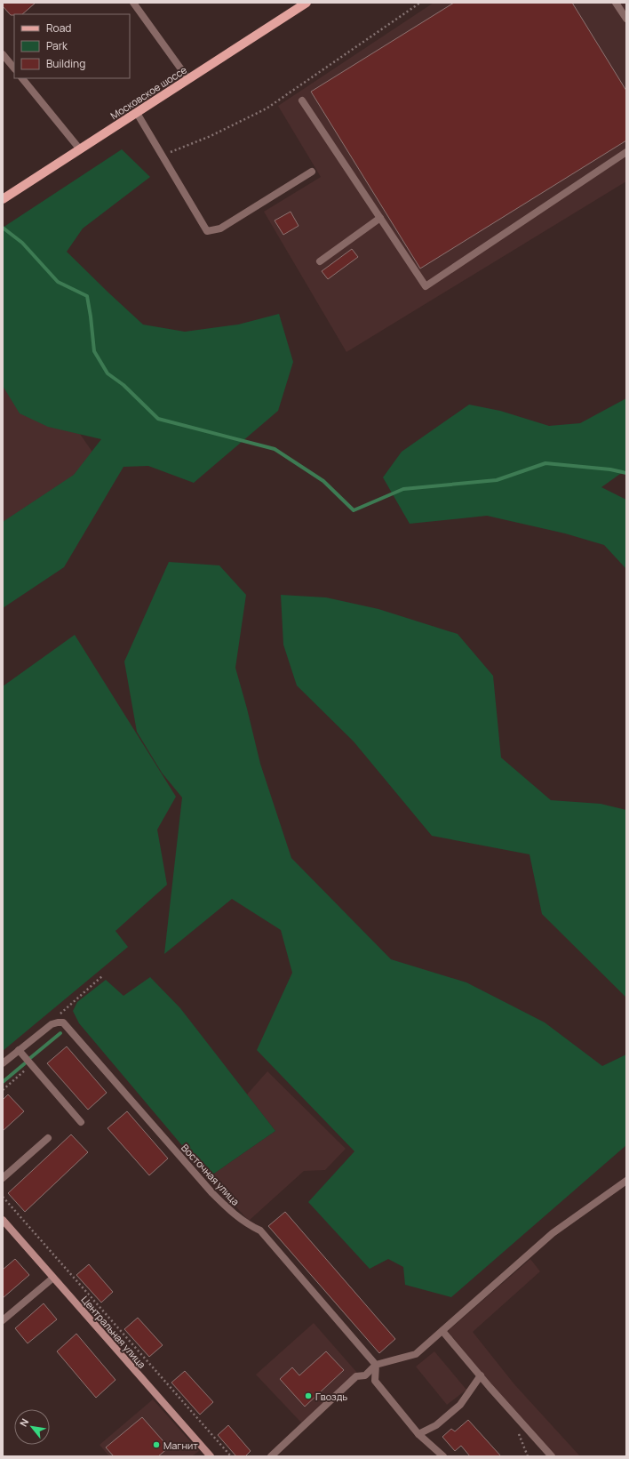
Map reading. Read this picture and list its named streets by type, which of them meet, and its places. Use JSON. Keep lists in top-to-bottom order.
{
  "streets": {
    "main road": ["Московское шоссе"],
    "street": ["Восточная улица", "Центральная улица"]
  },
  "places": ["Гвоздь", "Магнит"],
  "legend": ["Road", "Park", "Building"],
  "north": "top left"
}
